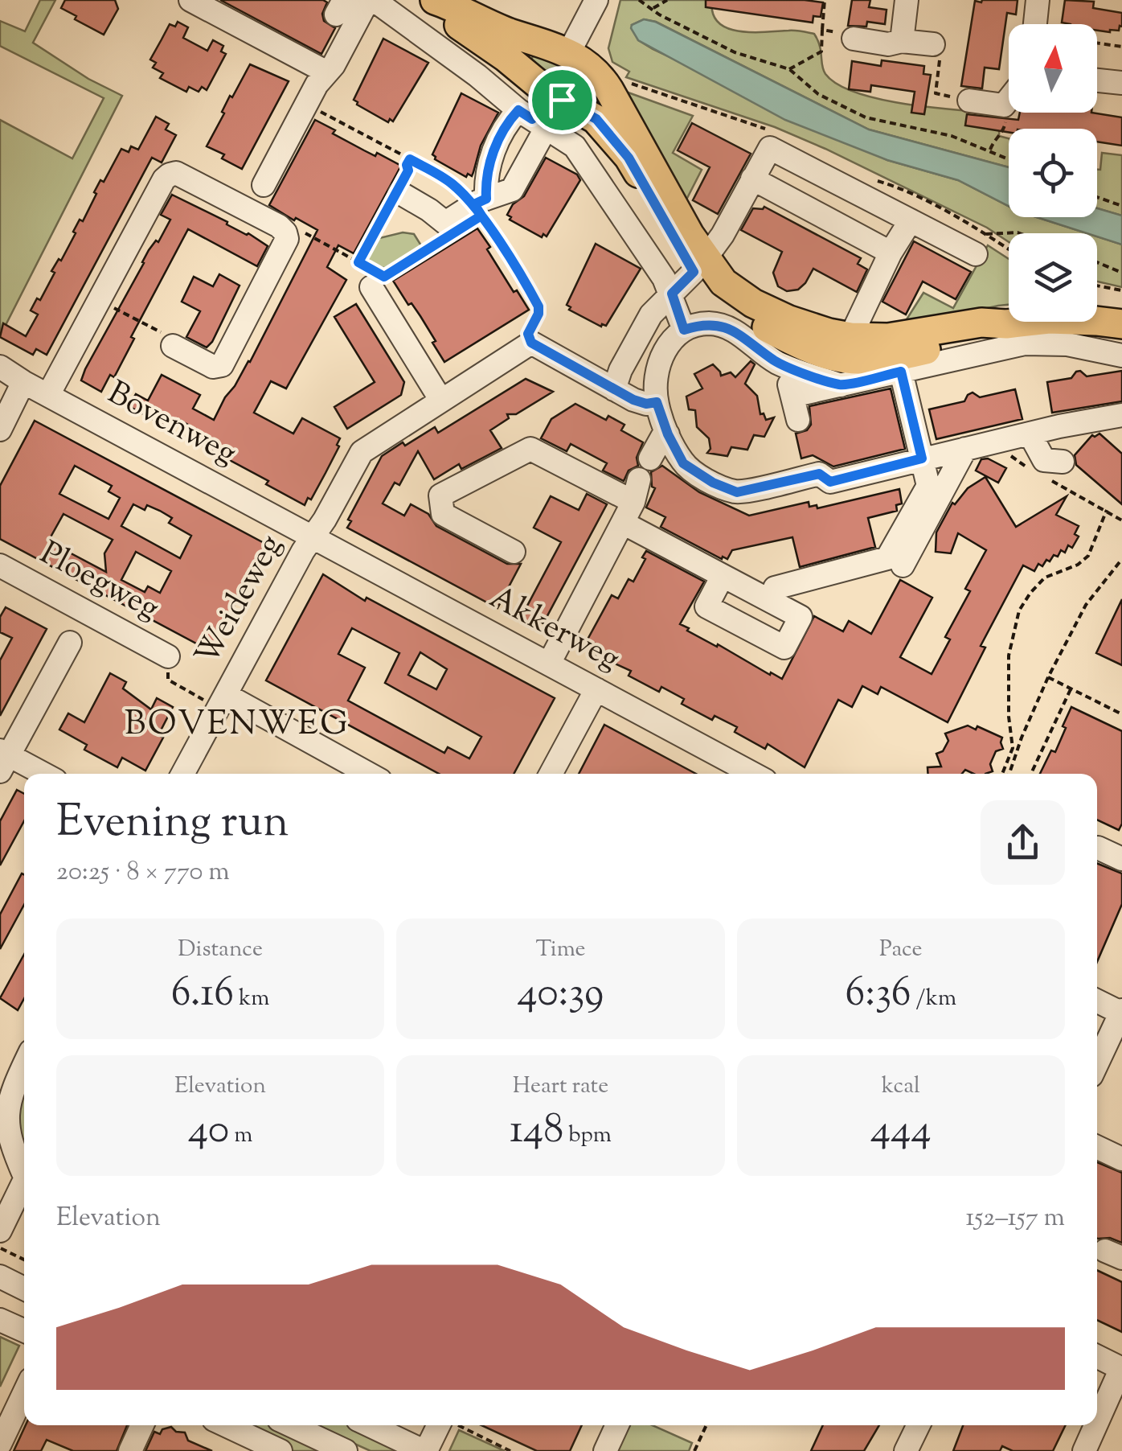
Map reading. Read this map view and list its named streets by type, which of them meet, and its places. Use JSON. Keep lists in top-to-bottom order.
{
  "streets": {
    "street": [
      "Bovenweg",
      "Ploegweg",
      "Weideweg",
      "Akkerweg"
    ]
  },
  "crossings": [
    ["Bovenweg", "Weideweg"],
    ["Bovenweg", "Akkerweg"],
    ["Weideweg", "Akkerweg"]
  ],
  "districts": ["BOVENWEG"],
  "north": "top",
  "page": {
    "heading": ["Evening run", "20:25 · 8 × 770 m"],
    "stats": [
      ["Distance", "6.16 km"],
      ["Time", "40:39"],
      ["Pace", "6:36 /km"],
      ["Elevation", "40 m"],
      ["Heart rate", "148 bpm"],
      ["kcal", "444"]
    ],
    "chart": ["Elevation", "152–157 m"]
  }
}
